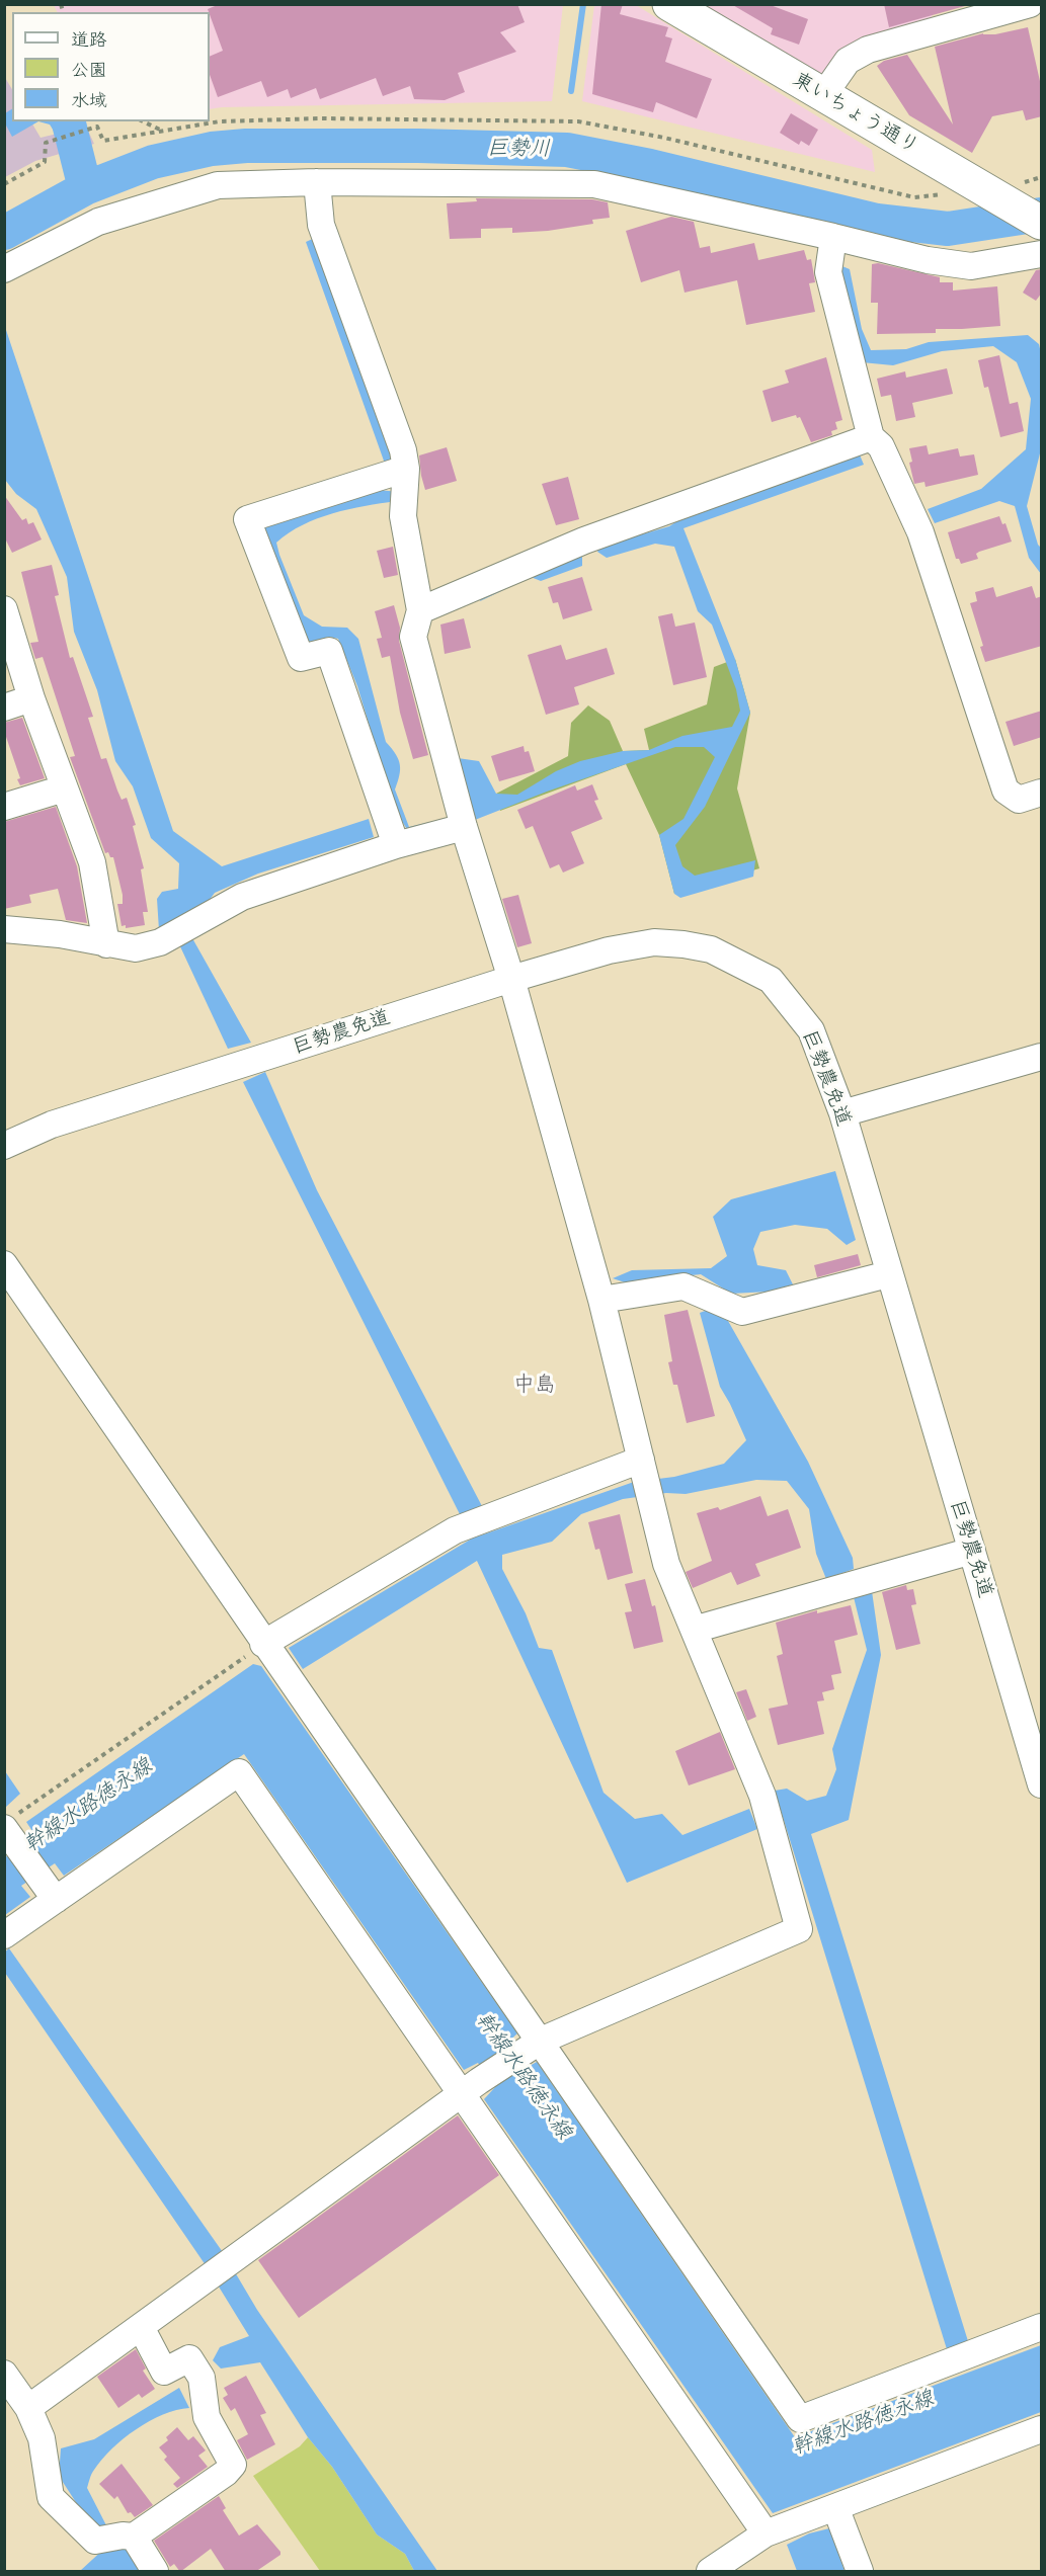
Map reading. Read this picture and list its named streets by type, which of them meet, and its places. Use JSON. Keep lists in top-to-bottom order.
{
  "streets": {
    "main road": ["東いちょう通り"],
    "street": ["巨勢農免道"]
  },
  "districts": ["中島"],
  "water": ["巨勢川", "幹線水路徳永線"],
  "legend": ["道路", "公園", "水域"]
}
